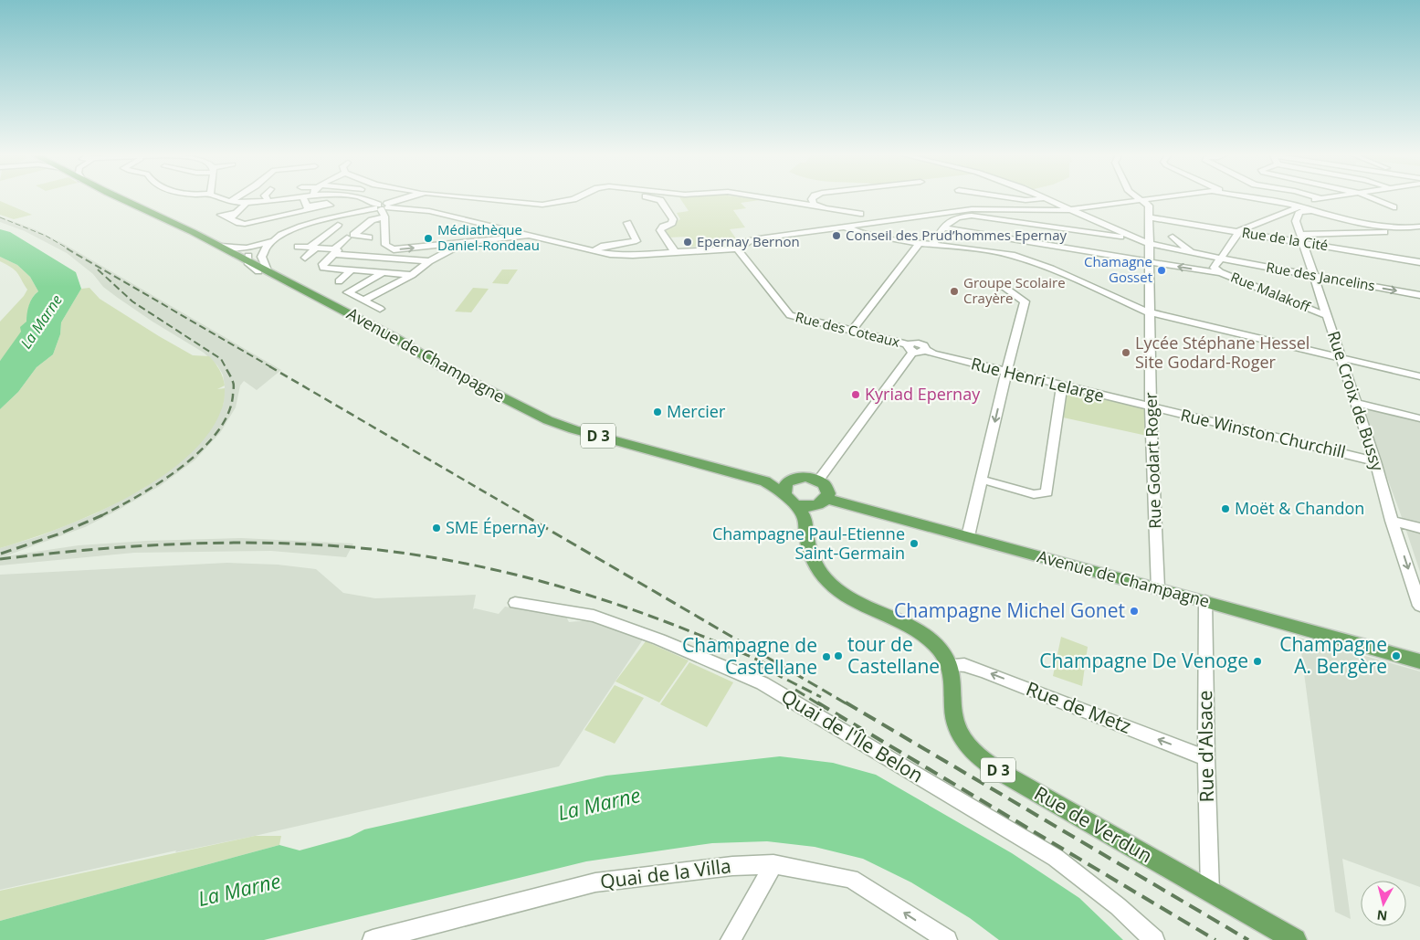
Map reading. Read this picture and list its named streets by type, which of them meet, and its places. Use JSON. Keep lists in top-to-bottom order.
{
  "streets": {
    "main road": ["Avenue de Champagne", "D 3", "Rue de Verdun"],
    "street": [
      "Rue de la Cité",
      "Rue des Jancelins",
      "Rue Malakoff",
      "Rue des Coteaux",
      "Rue Henri Lelarge",
      "Rue Croix de Bussy",
      "Rue Winston Churchill",
      "Rue Godart Roger",
      "Rue de Metz",
      "Quai de l'Île Belon",
      "Rue d'Alsace",
      "Quai de la Villa"
    ]
  },
  "crossings": [
    ["Rue de la Cité", "Rue Croix de Bussy"],
    ["Rue de la Cité", "Rue Godart Roger"],
    ["Rue des Jancelins", "Rue Croix de Bussy"],
    ["Rue des Jancelins", "Rue Godart Roger"],
    ["Rue Malakoff", "Rue Croix de Bussy"],
    ["Rue des Coteaux", "Rue Henri Lelarge"],
    ["Avenue de Champagne", "D 3"],
    ["Avenue de Champagne", "Rue Godart Roger"],
    ["Avenue de Champagne", "Rue d'Alsace"],
    ["Avenue de Champagne", "Rue de Verdun"],
    ["Rue Henri Lelarge", "Rue Winston Churchill"],
    ["Rue Henri Lelarge", "Rue Godart Roger"],
    ["Rue Croix de Bussy", "Rue Winston Churchill"],
    ["Rue Winston Churchill", "Rue Godart Roger"],
    ["Rue de Metz", "Rue d'Alsace"],
    ["Rue de Metz", "Rue de Verdun"],
    ["Rue d'Alsace", "Rue de Verdun"]
  ],
  "one_way": ["Rue de Metz"],
  "water": ["La Marne"],
  "places": [
    "Conseil des Prud’hommes Epernay",
    "Médiathèque Daniel-Rondeau",
    "Epernay Bernon",
    "Chamagne Gosset",
    "Groupe Scolaire Crayère",
    "Lycée Stéphane Hessel Site Godard-Roger",
    "Kyriad Epernay",
    "Mercier",
    "Moёt & Chandon",
    "SME Épernay",
    "Champagne Paul-Etienne Saint-Germain",
    "Champagne Michel Gonet",
    "tour de Castellane",
    "Champagne A. Bergère",
    "Champagne de Castellane",
    "Champagne De Venoge"
  ],
  "north": "bottom"
}
